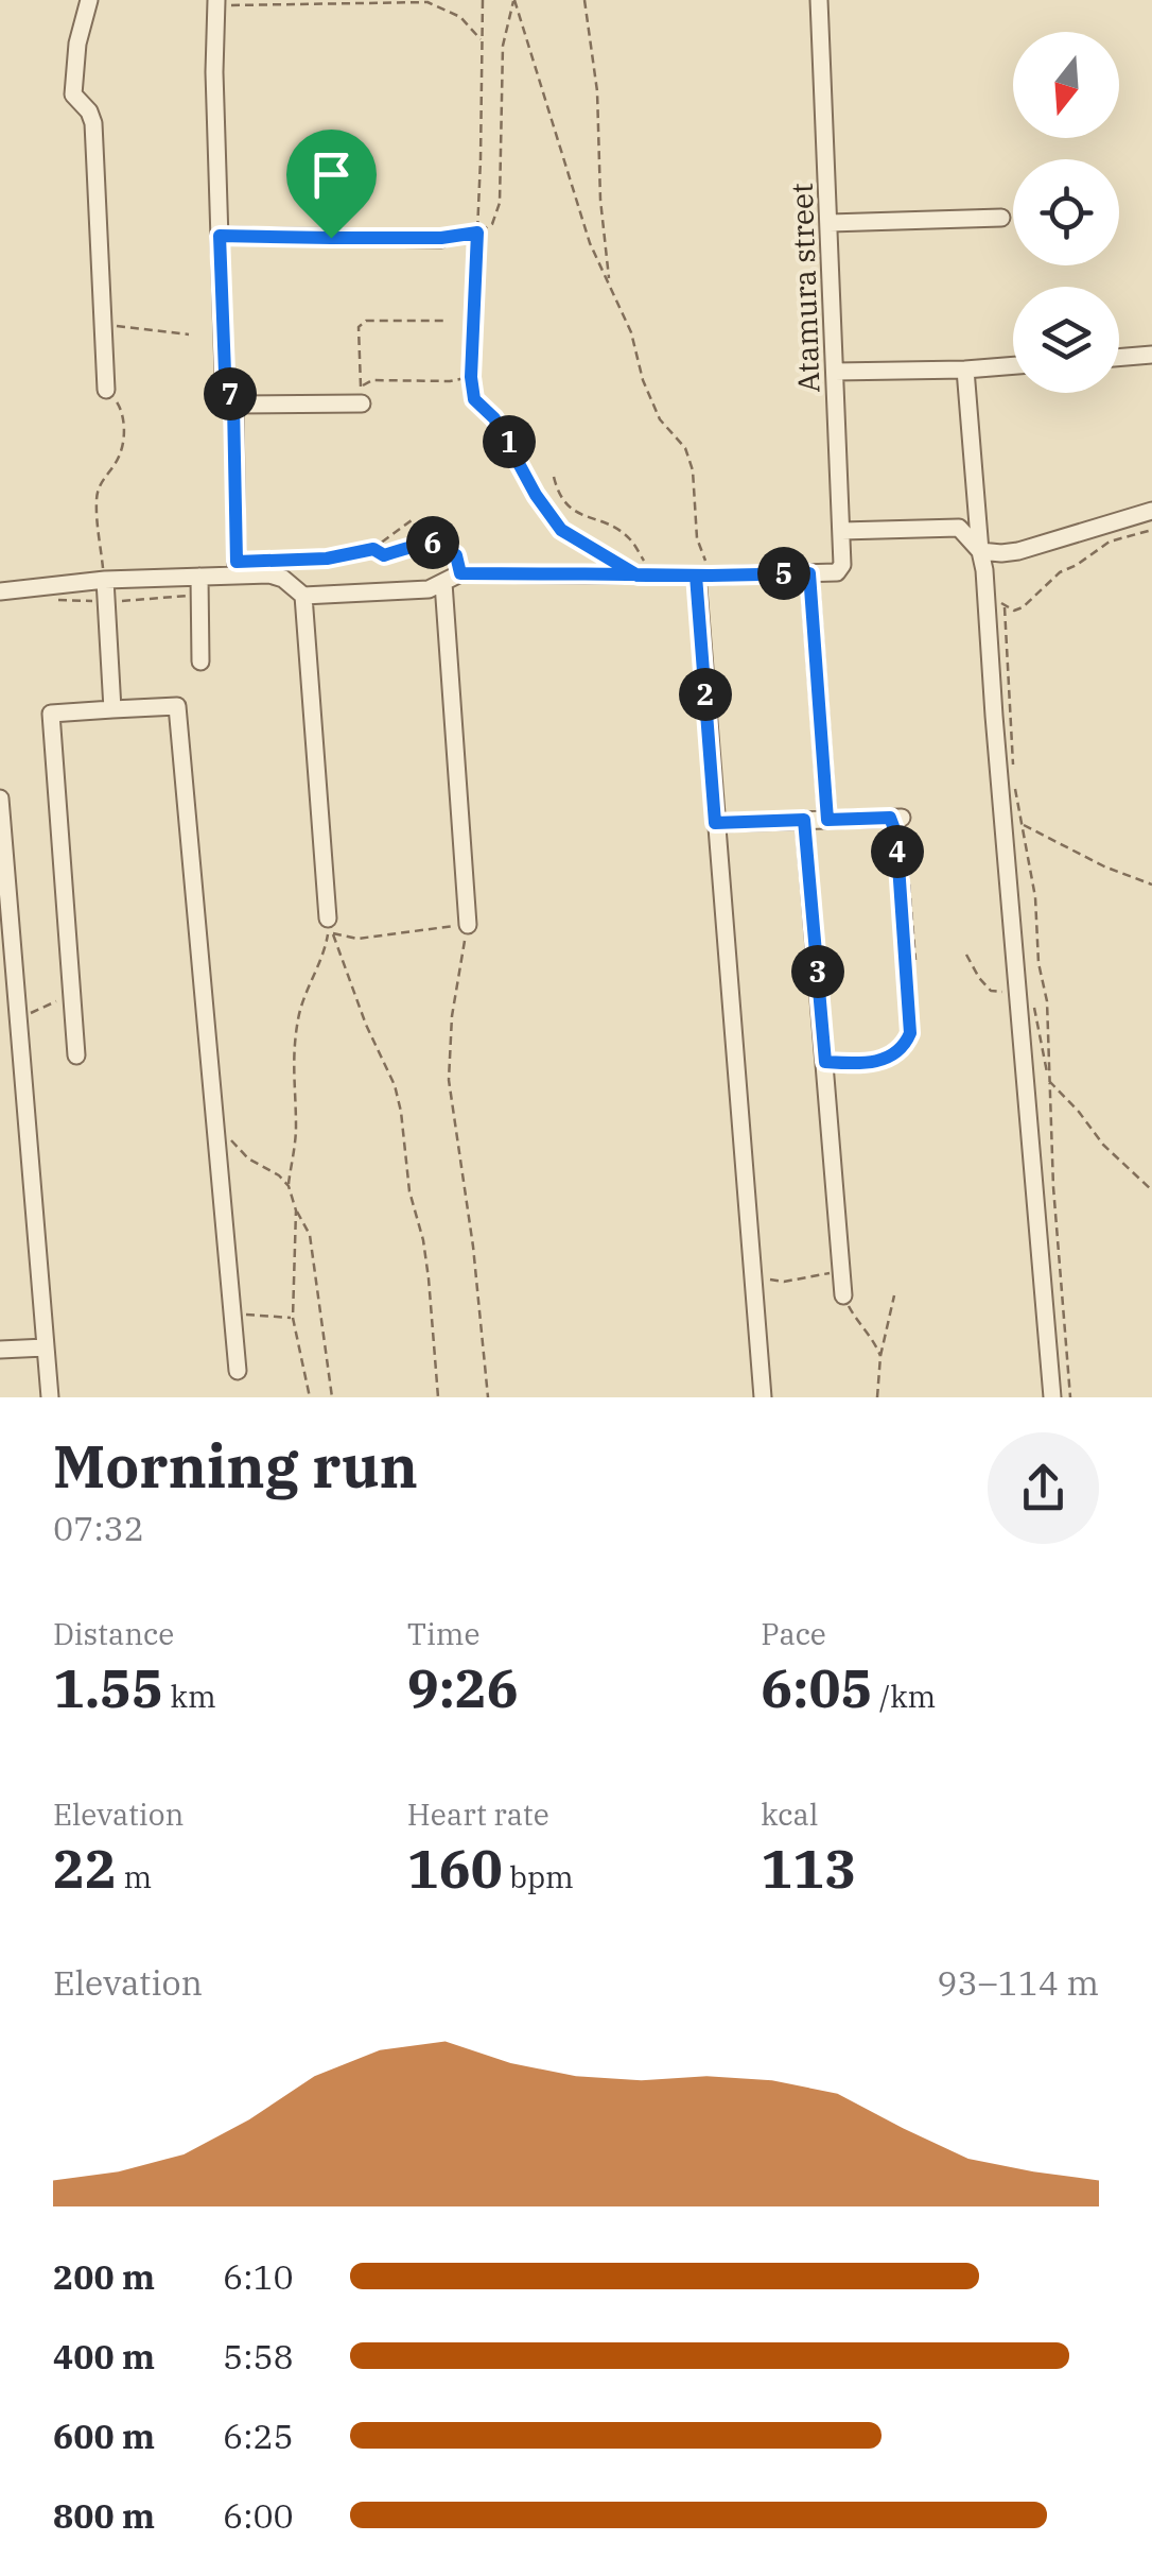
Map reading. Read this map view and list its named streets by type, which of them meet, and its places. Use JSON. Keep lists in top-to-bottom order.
{
  "streets": {
    "street": ["Atamura street"]
  },
  "north": "bottom",
  "page": {
    "pins": [
      "7",
      "1",
      "6",
      "5",
      "2",
      "4",
      "3"
    ],
    "heading": ["Morning run", "07:32"],
    "stats": [
      ["Distance", "1.55 km"],
      ["Time", "9:26"],
      ["Pace", "6:05 /km"],
      ["Elevation", "22 m"],
      ["Heart rate", "160 bpm"],
      ["kcal", "113"]
    ],
    "chart": ["Elevation", "93–114 m"],
    "list": [
      {
        "name": "200 m",
        "note": "6:10"
      },
      {
        "name": "400 m",
        "note": "5:58"
      },
      {
        "name": "600 m",
        "note": "6:25"
      },
      {
        "name": "800 m",
        "note": "6:00"
      }
    ]
  }
}
